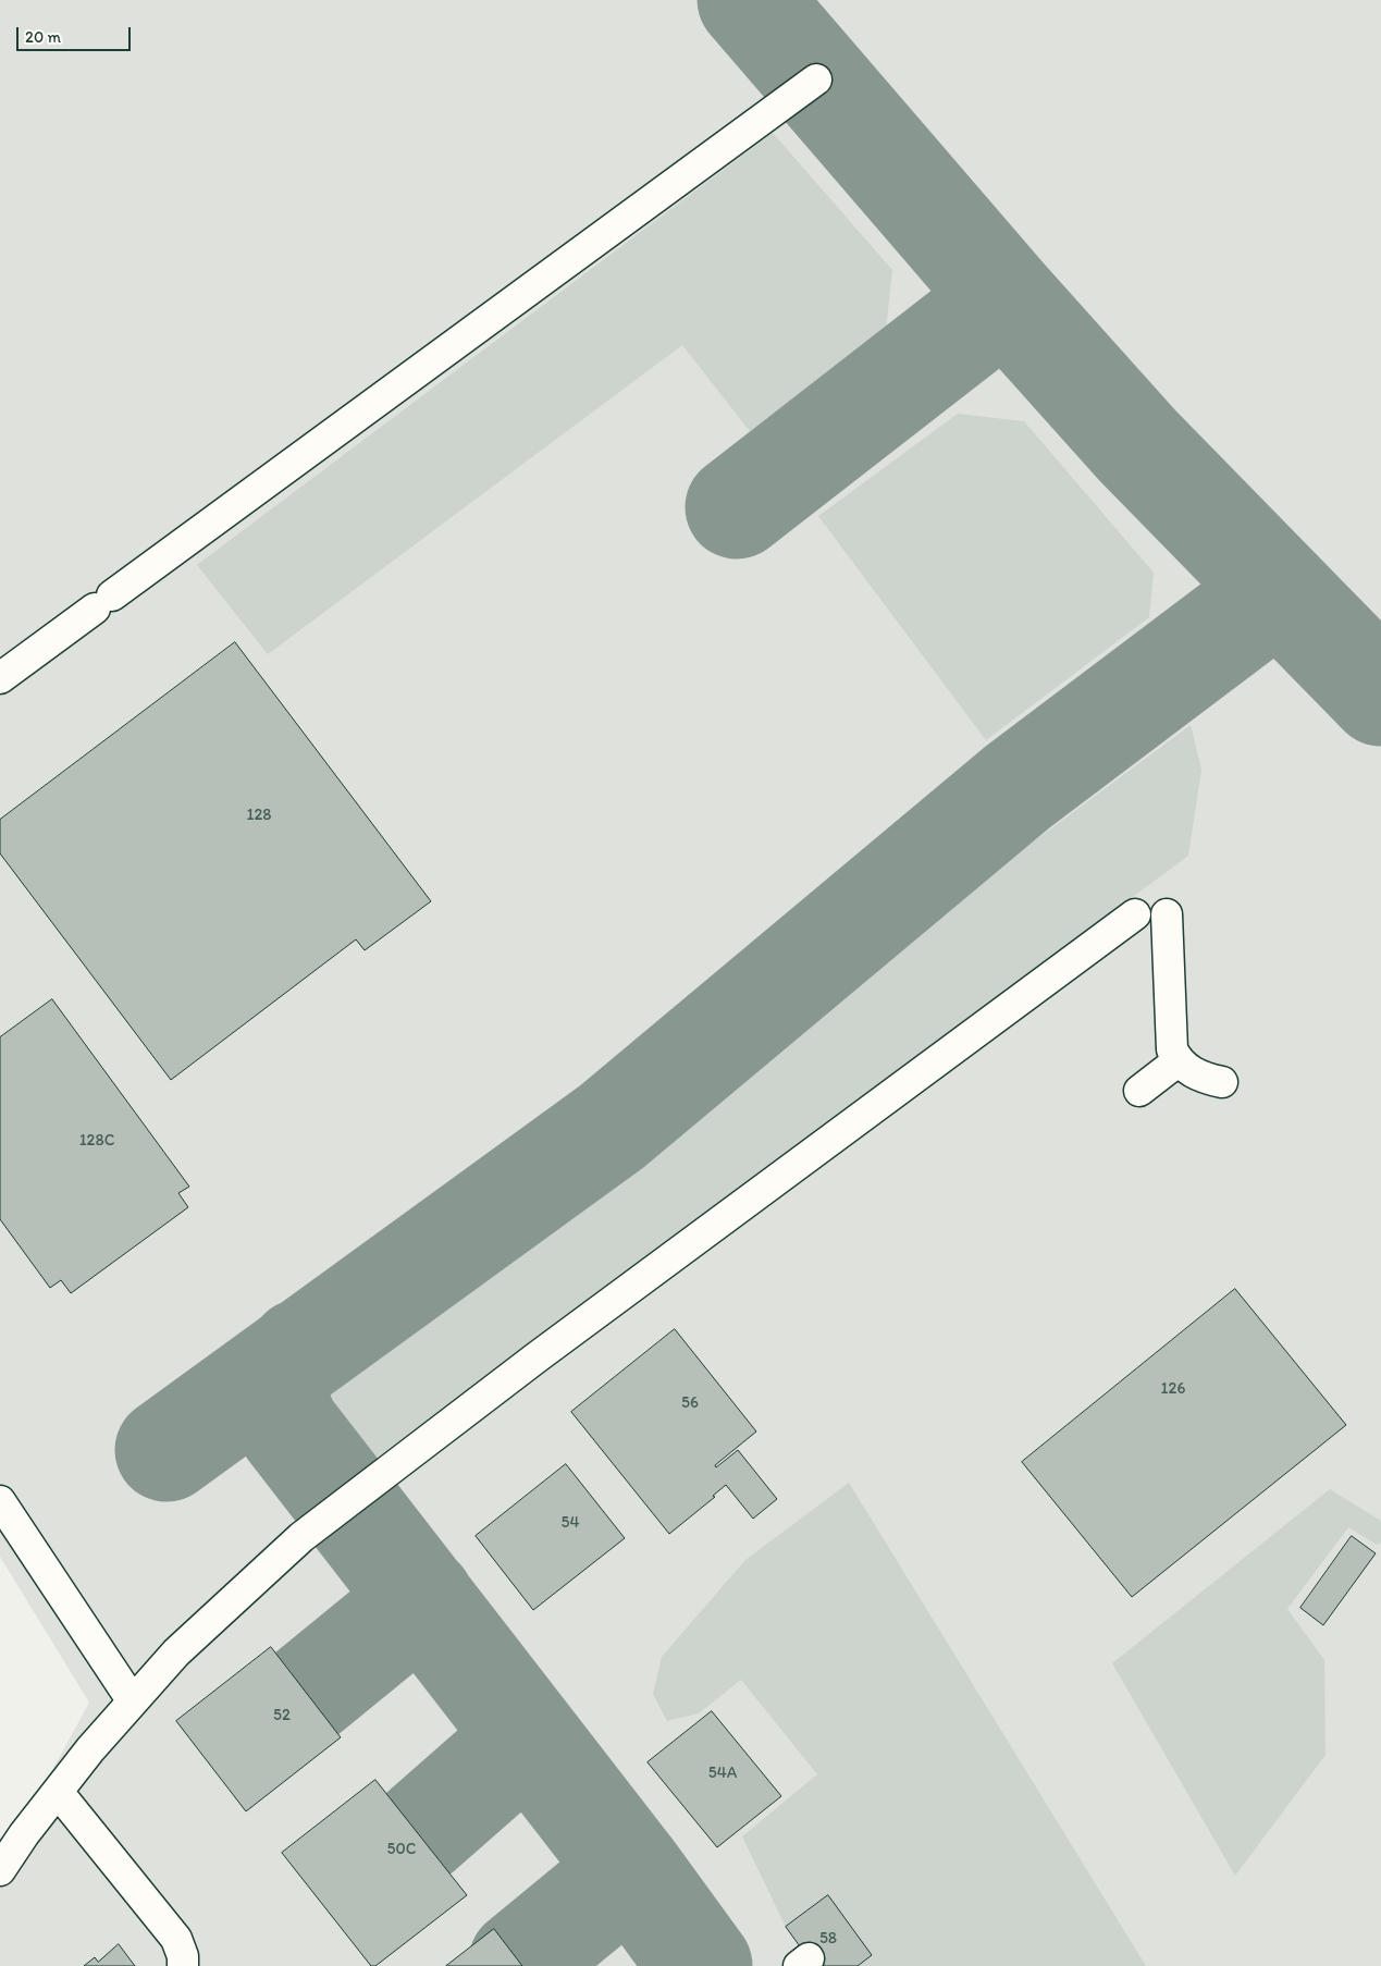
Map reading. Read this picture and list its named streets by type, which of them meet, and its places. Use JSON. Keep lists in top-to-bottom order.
{
  "house_numbers": [
    "128",
    "128C",
    "126",
    "56",
    "54",
    "52",
    "54A",
    "50C",
    "58"
  ],
  "scale_bar": "20 m"
}
